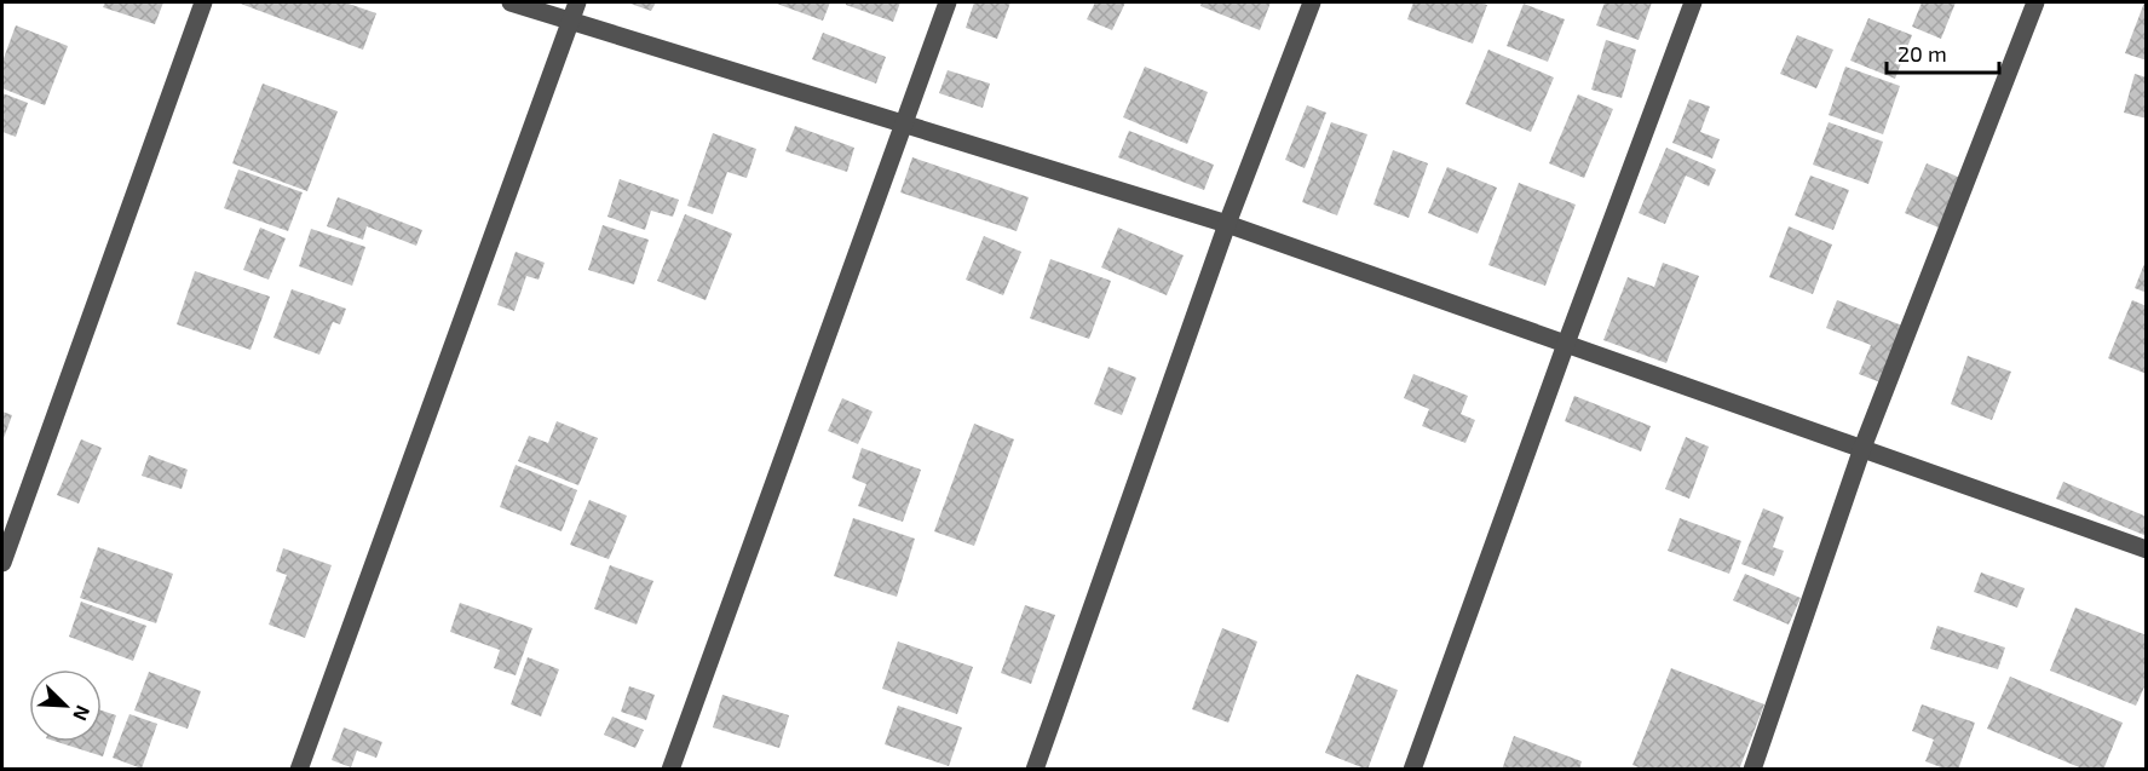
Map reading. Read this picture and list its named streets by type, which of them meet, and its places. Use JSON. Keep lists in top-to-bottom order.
{
  "scale_bar": "20 m",
  "north": "bottom right"
}
